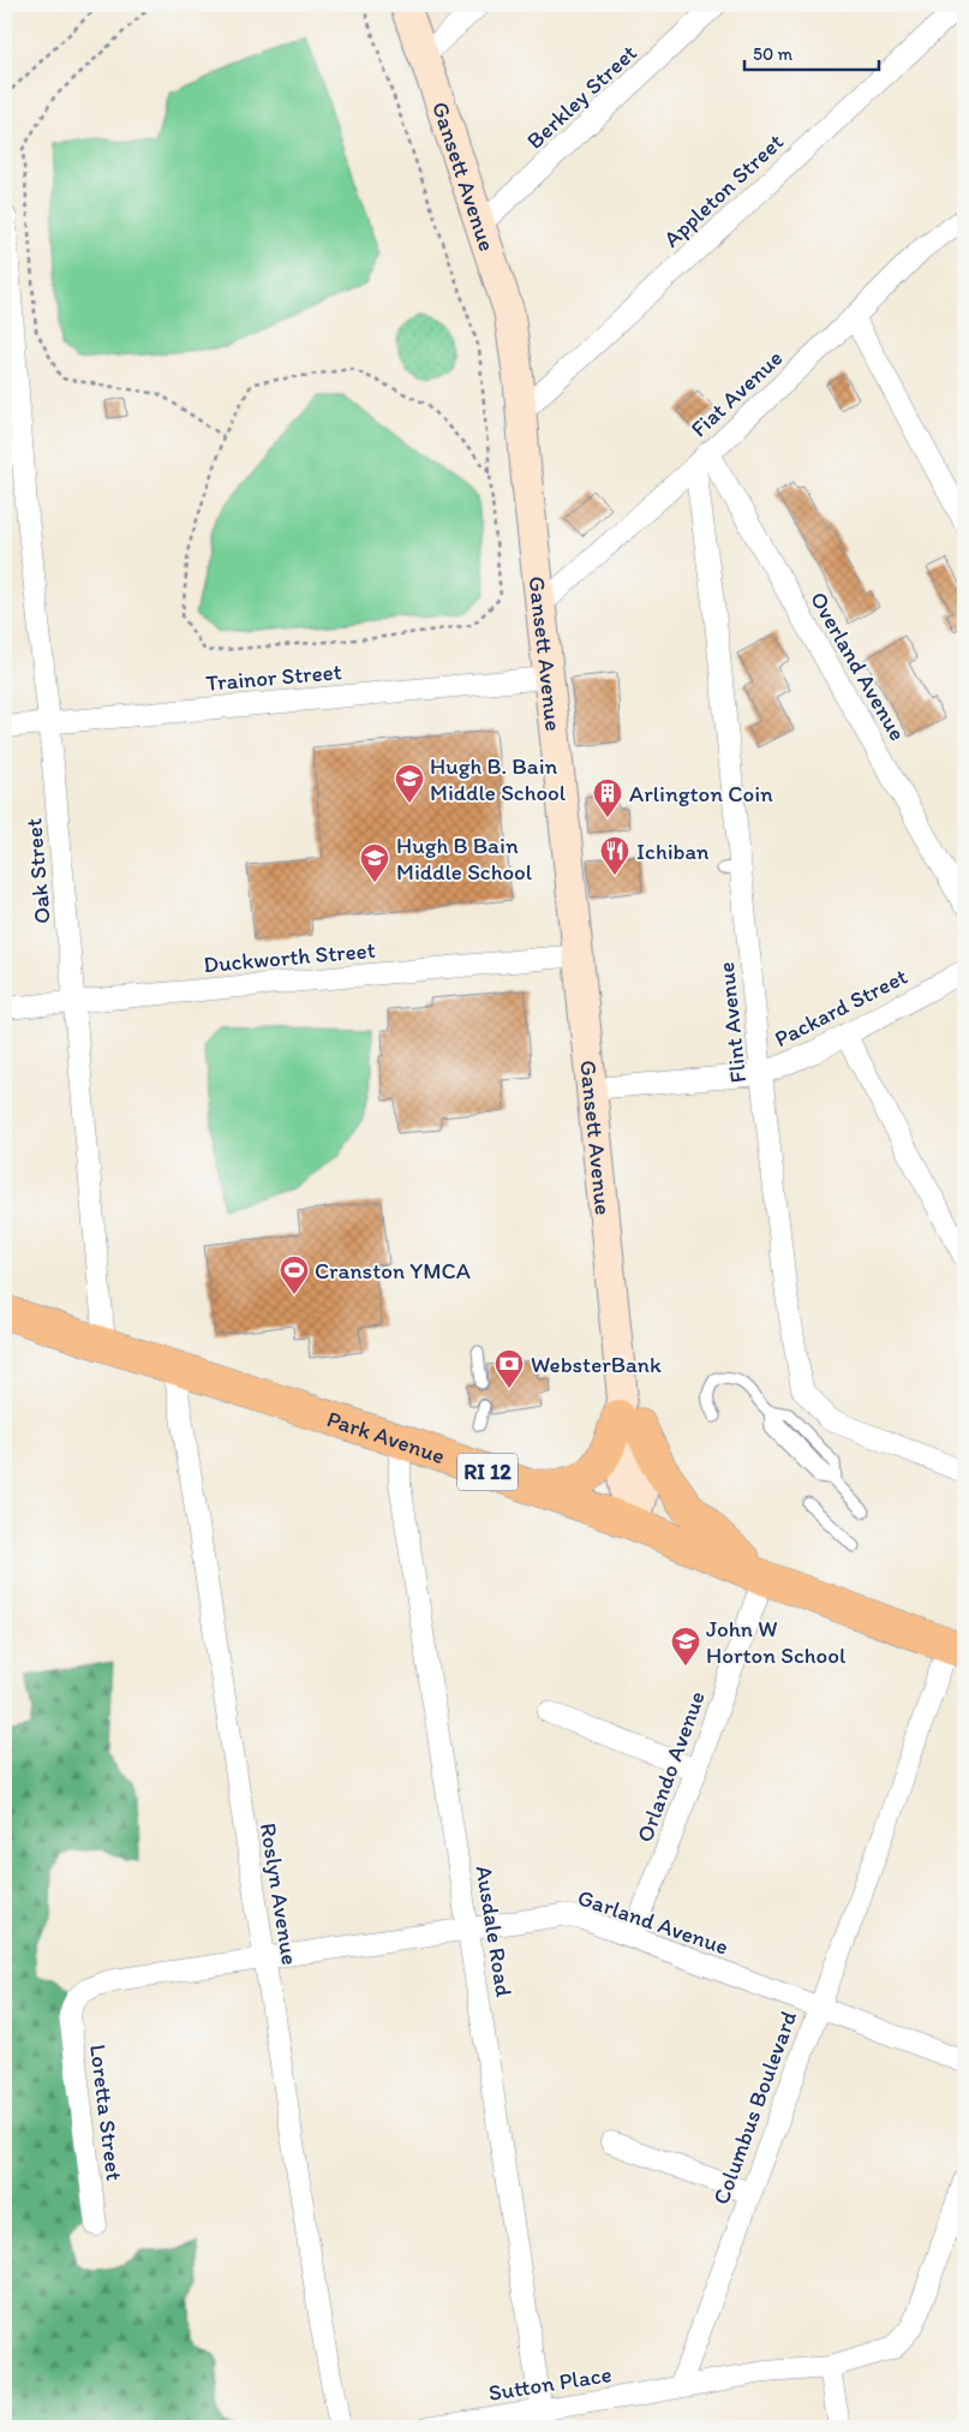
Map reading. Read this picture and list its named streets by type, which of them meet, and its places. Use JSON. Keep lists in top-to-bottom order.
{
  "streets": {
    "main road": ["Gansett Avenue", "Park Avenue", "RI 12"],
    "street": [
      "Berkley Street",
      "Appleton Street",
      "Fiat Avenue",
      "Overland Avenue",
      "Trainor Street",
      "Oak Street",
      "Duckworth Street",
      "Packard Street",
      "Flint Avenue",
      "Orlando Avenue",
      "Roslyn Avenue",
      "Garland Avenue",
      "Ausdale Road",
      "Columbus Boulevard",
      "Loretta Street",
      "Sutton Place"
    ]
  },
  "crossings": [
    ["Berkley Street", "Gansett Avenue"],
    ["Gansett Avenue", "Appleton Street"],
    ["Gansett Avenue", "Fiat Avenue"],
    ["Gansett Avenue", "Trainor Street"],
    ["Gansett Avenue", "Duckworth Street"],
    ["Gansett Avenue", "Packard Street"],
    ["Gansett Avenue", "Park Avenue"],
    ["Fiat Avenue", "Overland Avenue"],
    ["Fiat Avenue", "Flint Avenue"],
    ["Overland Avenue", "Flint Avenue"],
    ["Trainor Street", "Oak Street"],
    ["Oak Street", "Duckworth Street"],
    ["Oak Street", "Park Avenue"],
    ["Packard Street", "Flint Avenue"],
    ["Park Avenue", "Orlando Avenue"],
    ["Park Avenue", "Roslyn Avenue"],
    ["Park Avenue", "Ausdale Road"],
    ["Park Avenue", "Columbus Boulevard"],
    ["Orlando Avenue", "Garland Avenue"],
    ["Roslyn Avenue", "Garland Avenue"],
    ["Garland Avenue", "Ausdale Road"],
    ["Garland Avenue", "Columbus Boulevard"],
    ["Garland Avenue", "Loretta Street"],
    ["Ausdale Road", "Sutton Place"],
    ["Columbus Boulevard", "Sutton Place"]
  ],
  "places": {
    "school or university": ["Hugh B. Bain Middle School", "Hugh B Bain Middle School", "John W Horton School"],
    "building": ["Arlington Coin"],
    "restaurant": ["Ichiban"],
    "sports": ["Cranston YMCA"],
    "bank": ["WebsterBank"]
  },
  "scale_bar": "50 m"
}
